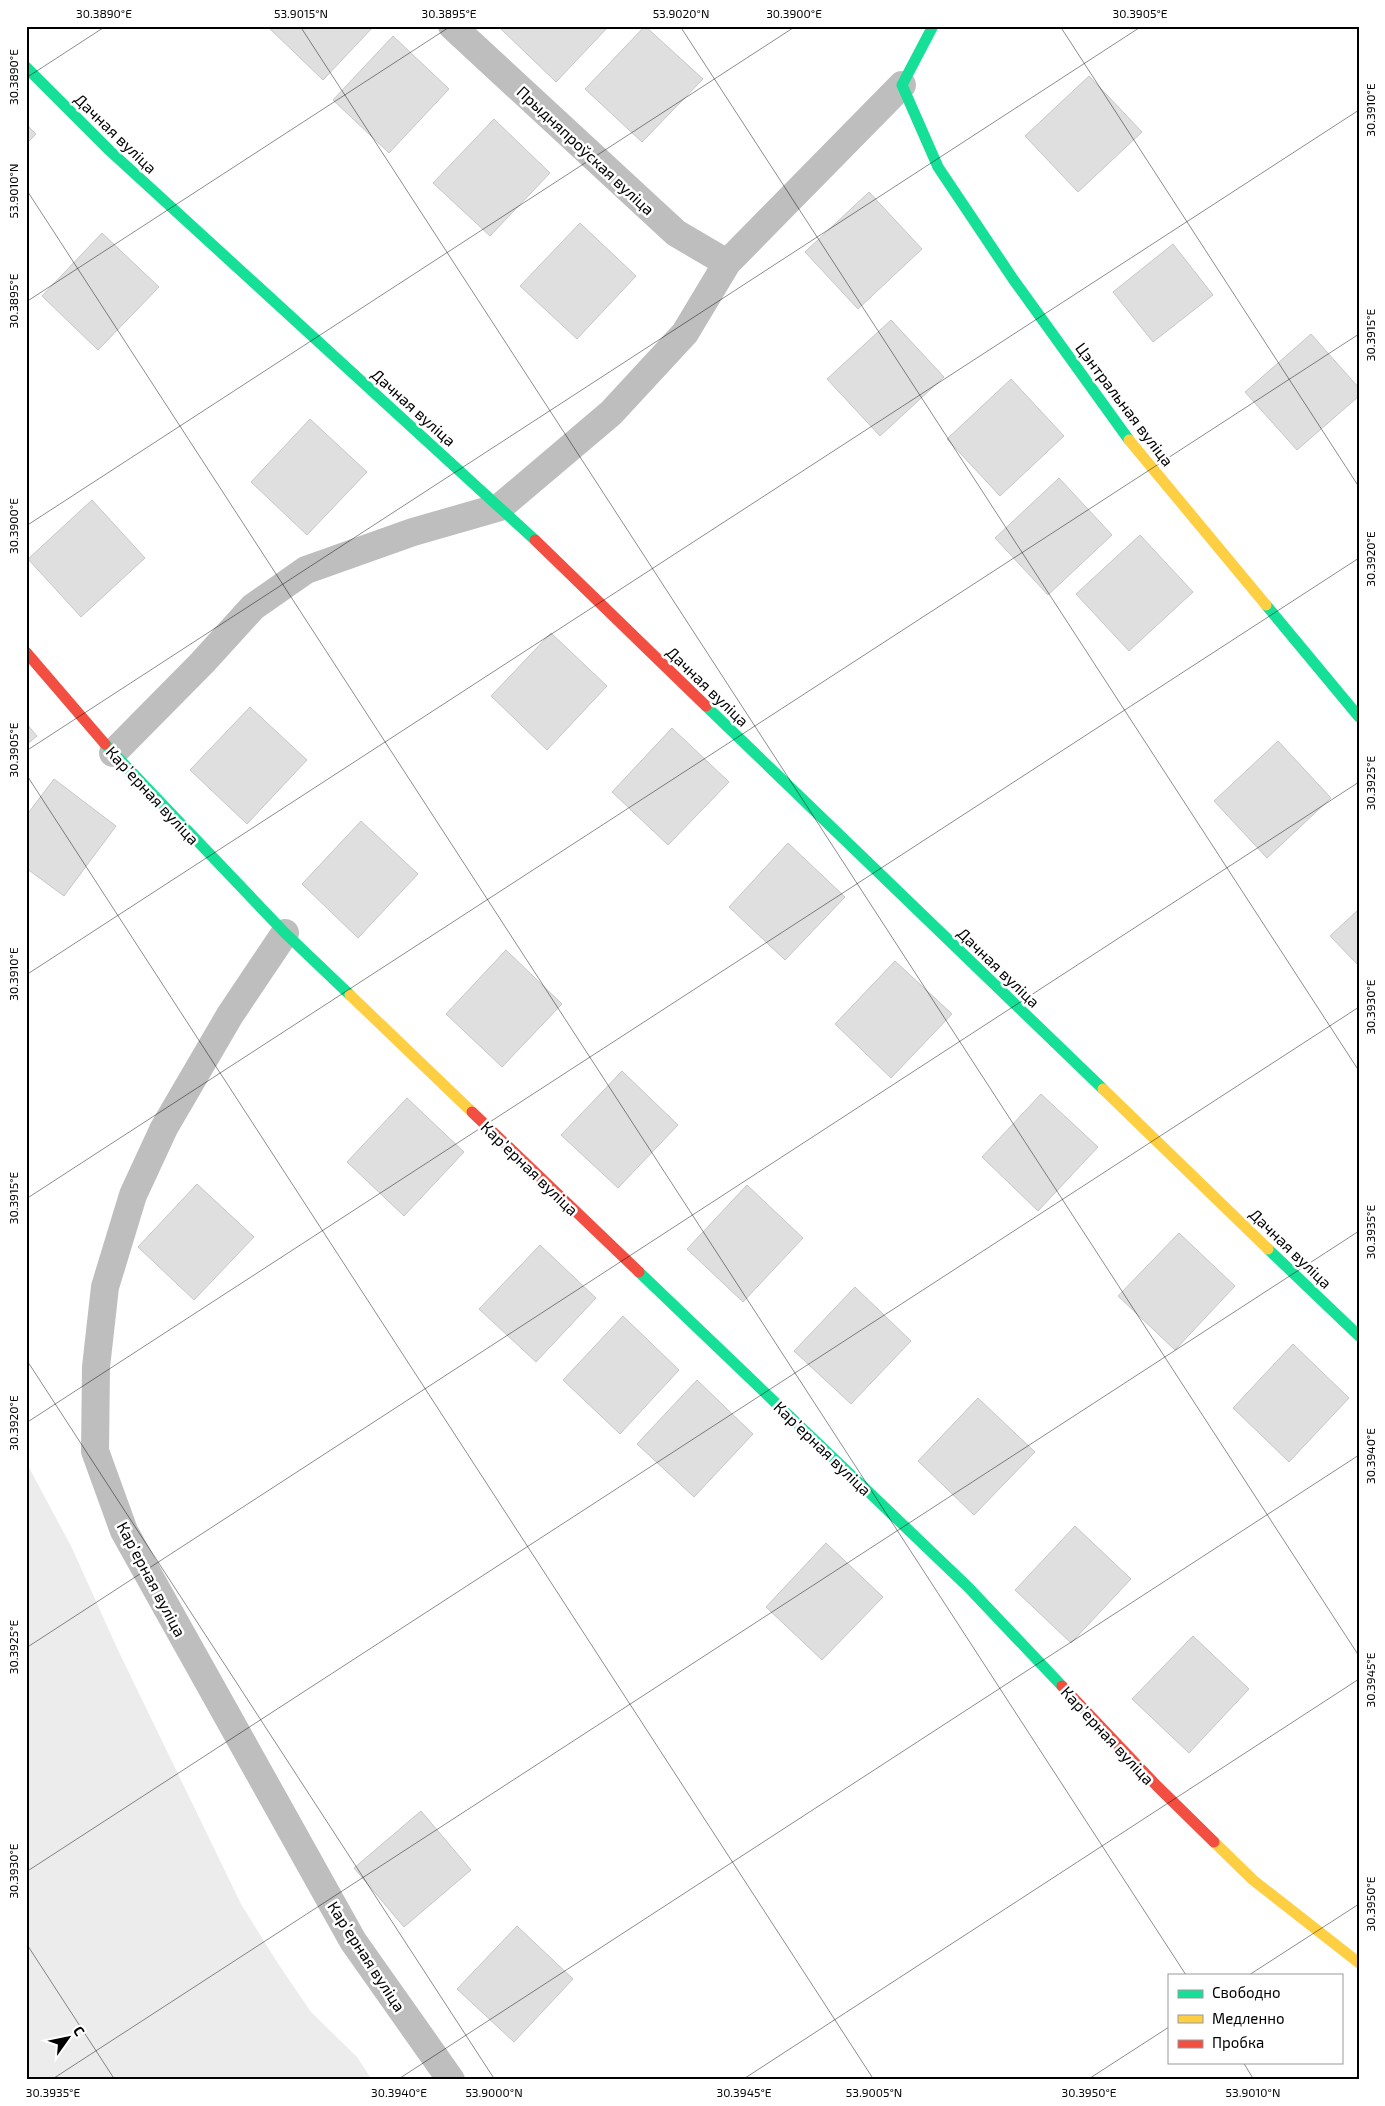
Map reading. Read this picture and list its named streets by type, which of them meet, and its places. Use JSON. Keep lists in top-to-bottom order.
{
  "streets": {
    "street": [
      "Дачная вуліца",
      "Прыдняпроўская вуліца",
      "Цэнтральная вуліца",
      "Карʼерная вуліца"
    ]
  },
  "legend": ["Свободно", "Медленно", "Пробка"],
  "north": "top right",
  "coordinates": [
    "30.3890°E",
    "53.9015°N",
    "30.3895°E",
    "53.9020°N",
    "30.3900°E",
    "30.3905°E",
    "30.3910°E",
    "53.9010°N",
    "30.3915°E",
    "30.3920°E",
    "30.3925°E",
    "30.3930°E",
    "30.3935°E",
    "30.3940°E",
    "30.3945°E",
    "30.3950°E",
    "53.9000°N",
    "53.9005°N"
  ]
}
